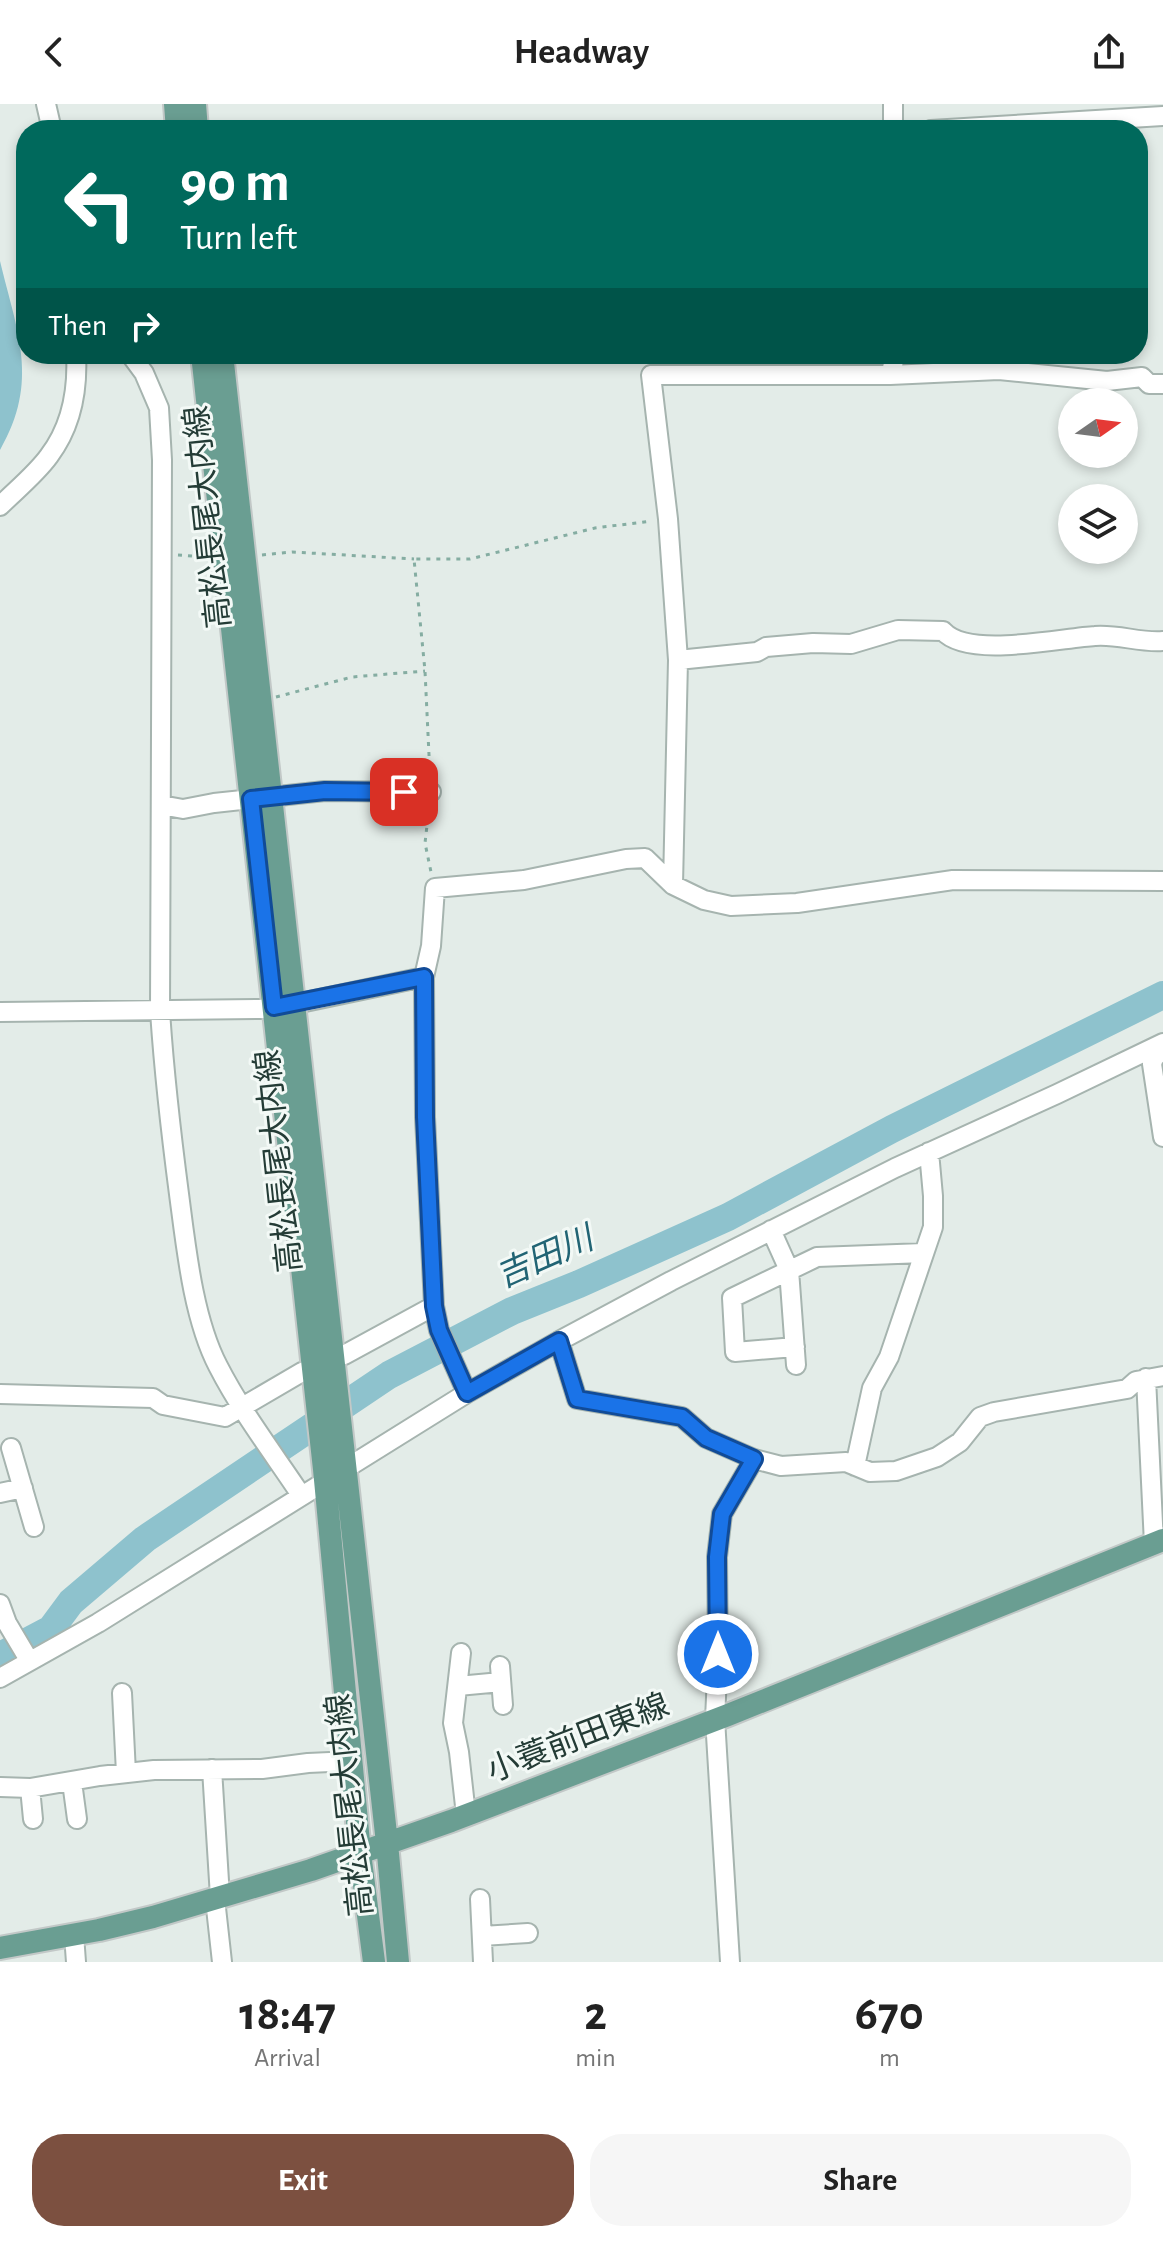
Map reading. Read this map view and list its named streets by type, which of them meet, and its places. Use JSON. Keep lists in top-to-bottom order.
{
  "streets": {
    "main road": ["高松長尾大内線", "小蓑前田東線"]
  },
  "crossings": [
    ["高松長尾大内線", "小蓑前田東線"]
  ],
  "water": ["吉田川"],
  "north": "right",
  "page": {
    "header": "Headway",
    "turn": ["90 m", "Turn left"],
    "then": "Then",
    "eta": [
      "18:47",
      "Arrival",
      "2",
      "min",
      "670",
      "m"
    ],
    "buttons": ["Exit", "Share"]
  }
}
